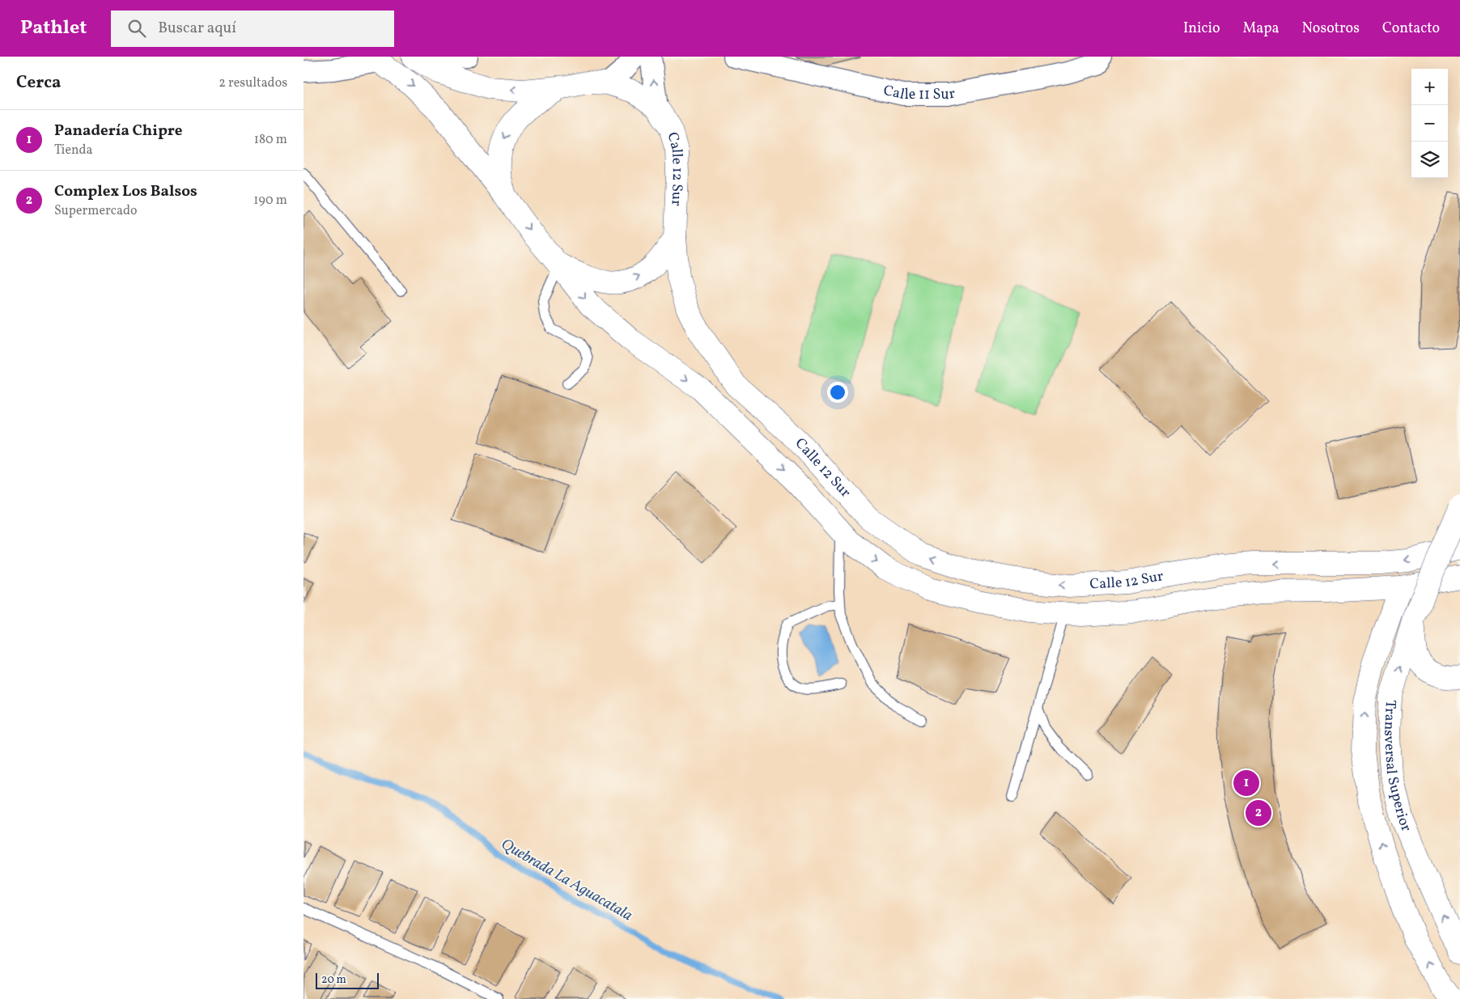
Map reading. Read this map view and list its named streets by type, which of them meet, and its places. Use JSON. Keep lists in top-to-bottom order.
{
  "streets": {
    "main road": ["Calle 12 Sur", "Transversal Superior"],
    "street": ["Calle 11 Sur"]
  },
  "water": ["Quebrada La Aguacatala"],
  "scale_bar": "20 m",
  "page": {
    "header": "Pathlet",
    "search": "Buscar aquí",
    "nav": [
      "Inicio",
      "Mapa",
      "Nosotros",
      "Contacto"
    ],
    "heading": ["Cerca", "2 resultados"],
    "map_buttons": ["+", "−"],
    "list": [
      {
        "mark": "1",
        "name": "Panadería Chipre",
        "note": "Tienda",
        "value": "180 m"
      },
      {
        "mark": "2",
        "name": "Complex Los Balsos",
        "note": "Supermercado",
        "value": "190 m"
      }
    ],
    "pins": ["1", "2"],
    "scale": "20 m"
  }
}
